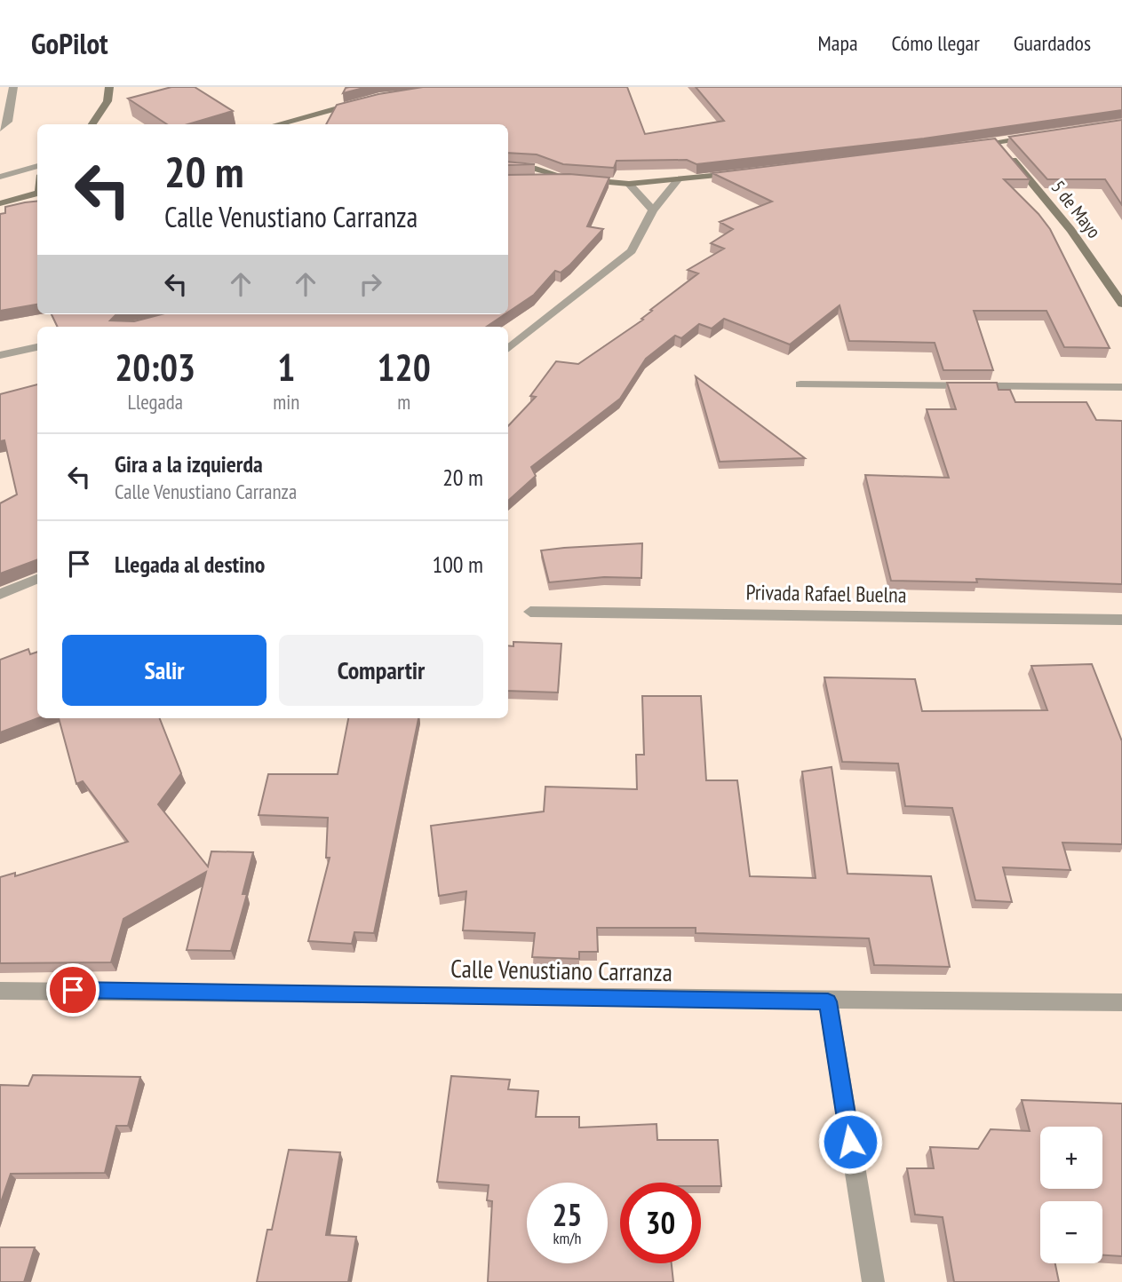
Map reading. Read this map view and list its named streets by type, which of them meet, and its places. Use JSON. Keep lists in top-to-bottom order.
{
  "streets": {
    "main road": ["5 de Mayo"],
    "street": ["Privada Rafael Buelna", "Calle Venustiano Carranza"]
  },
  "page": {
    "header": "GoPilot",
    "nav": ["Mapa", "Cómo llegar", "Guardados"],
    "turn": ["20 m", "Calle Venustiano Carranza"],
    "eta": [
      "20:03",
      "Llegada",
      "1",
      "min",
      "120",
      "m"
    ],
    "list": [
      {
        "name": "Gira a la izquierda",
        "note": "Calle Venustiano Carranza",
        "value": "20 m"
      },
      {
        "name": "Llegada al destino",
        "value": "100 m"
      }
    ],
    "buttons": ["Salir", "Compartir"],
    "map_buttons": ["+", "−"],
    "speed": "25 km/h",
    "limit": "30"
  }
}
